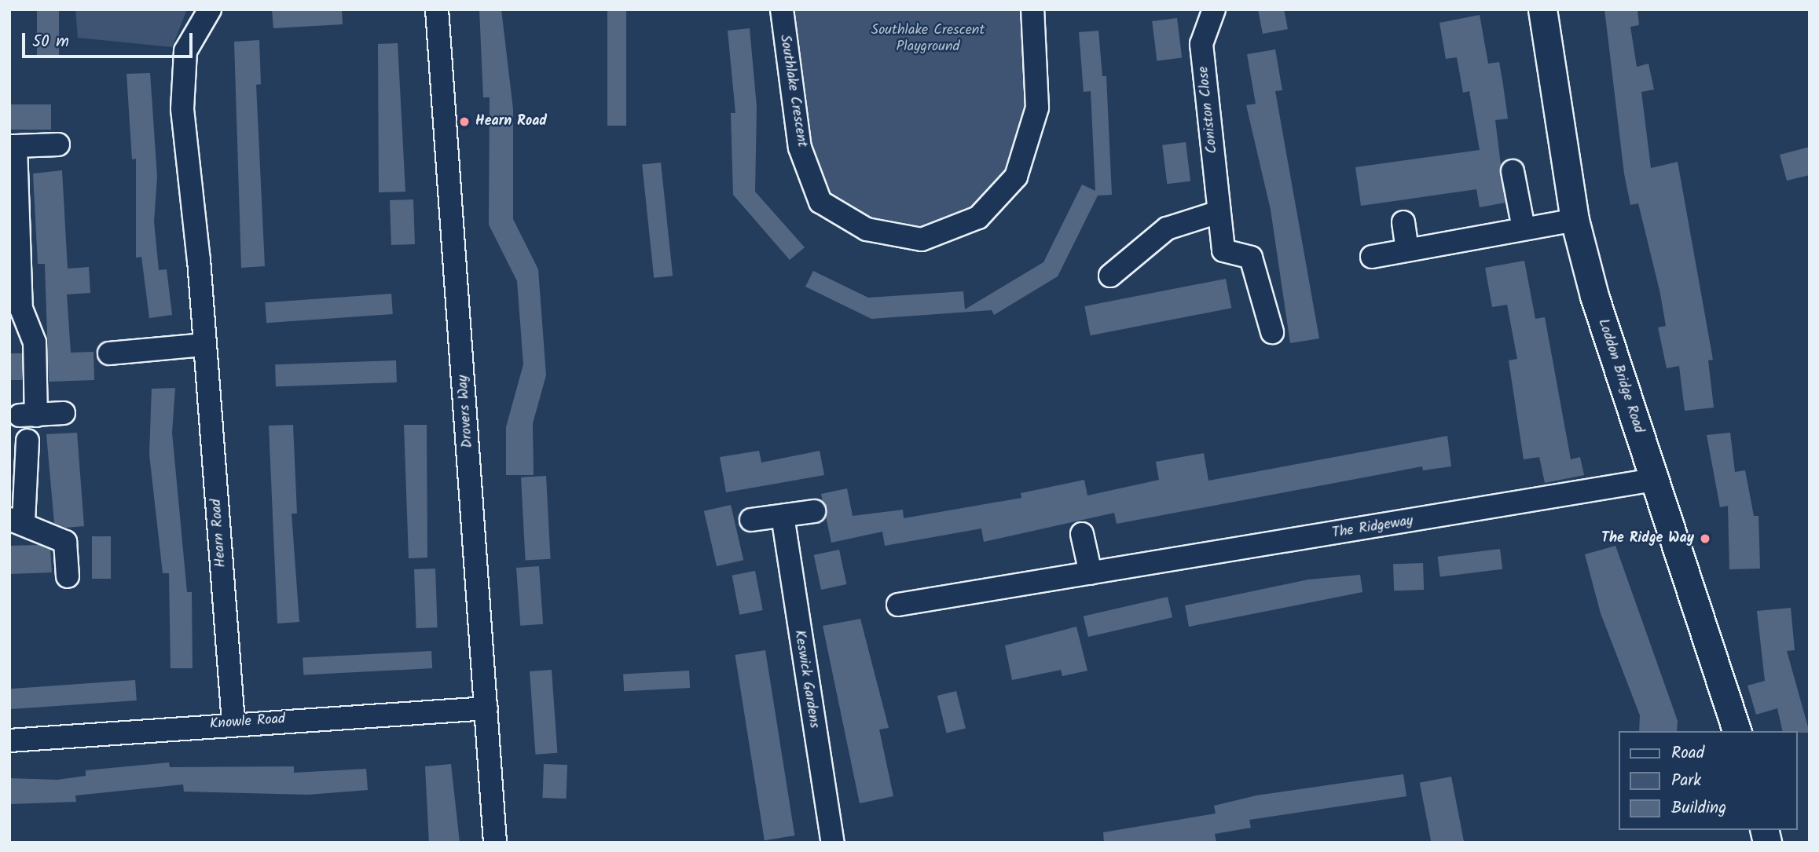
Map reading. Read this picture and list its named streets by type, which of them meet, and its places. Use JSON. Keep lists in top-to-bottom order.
{
  "streets": {
    "street": [
      "Southlake Crescent",
      "Coniston Close",
      "Loddon Bridge Road",
      "Drovers Way",
      "The Ridgeway",
      "Hearn Road",
      "Keswick Gardens",
      "Knowle Road"
    ]
  },
  "crossings": [
    ["Loddon Bridge Road", "The Ridgeway"],
    ["Drovers Way", "Knowle Road"],
    ["Hearn Road", "Knowle Road"]
  ],
  "parks": ["Southlake Crescent Playground"],
  "places": ["Hearn Road", "The Ridge Way"],
  "legend": ["Road", "Park", "Building"],
  "scale_bar": "50 m"
}
